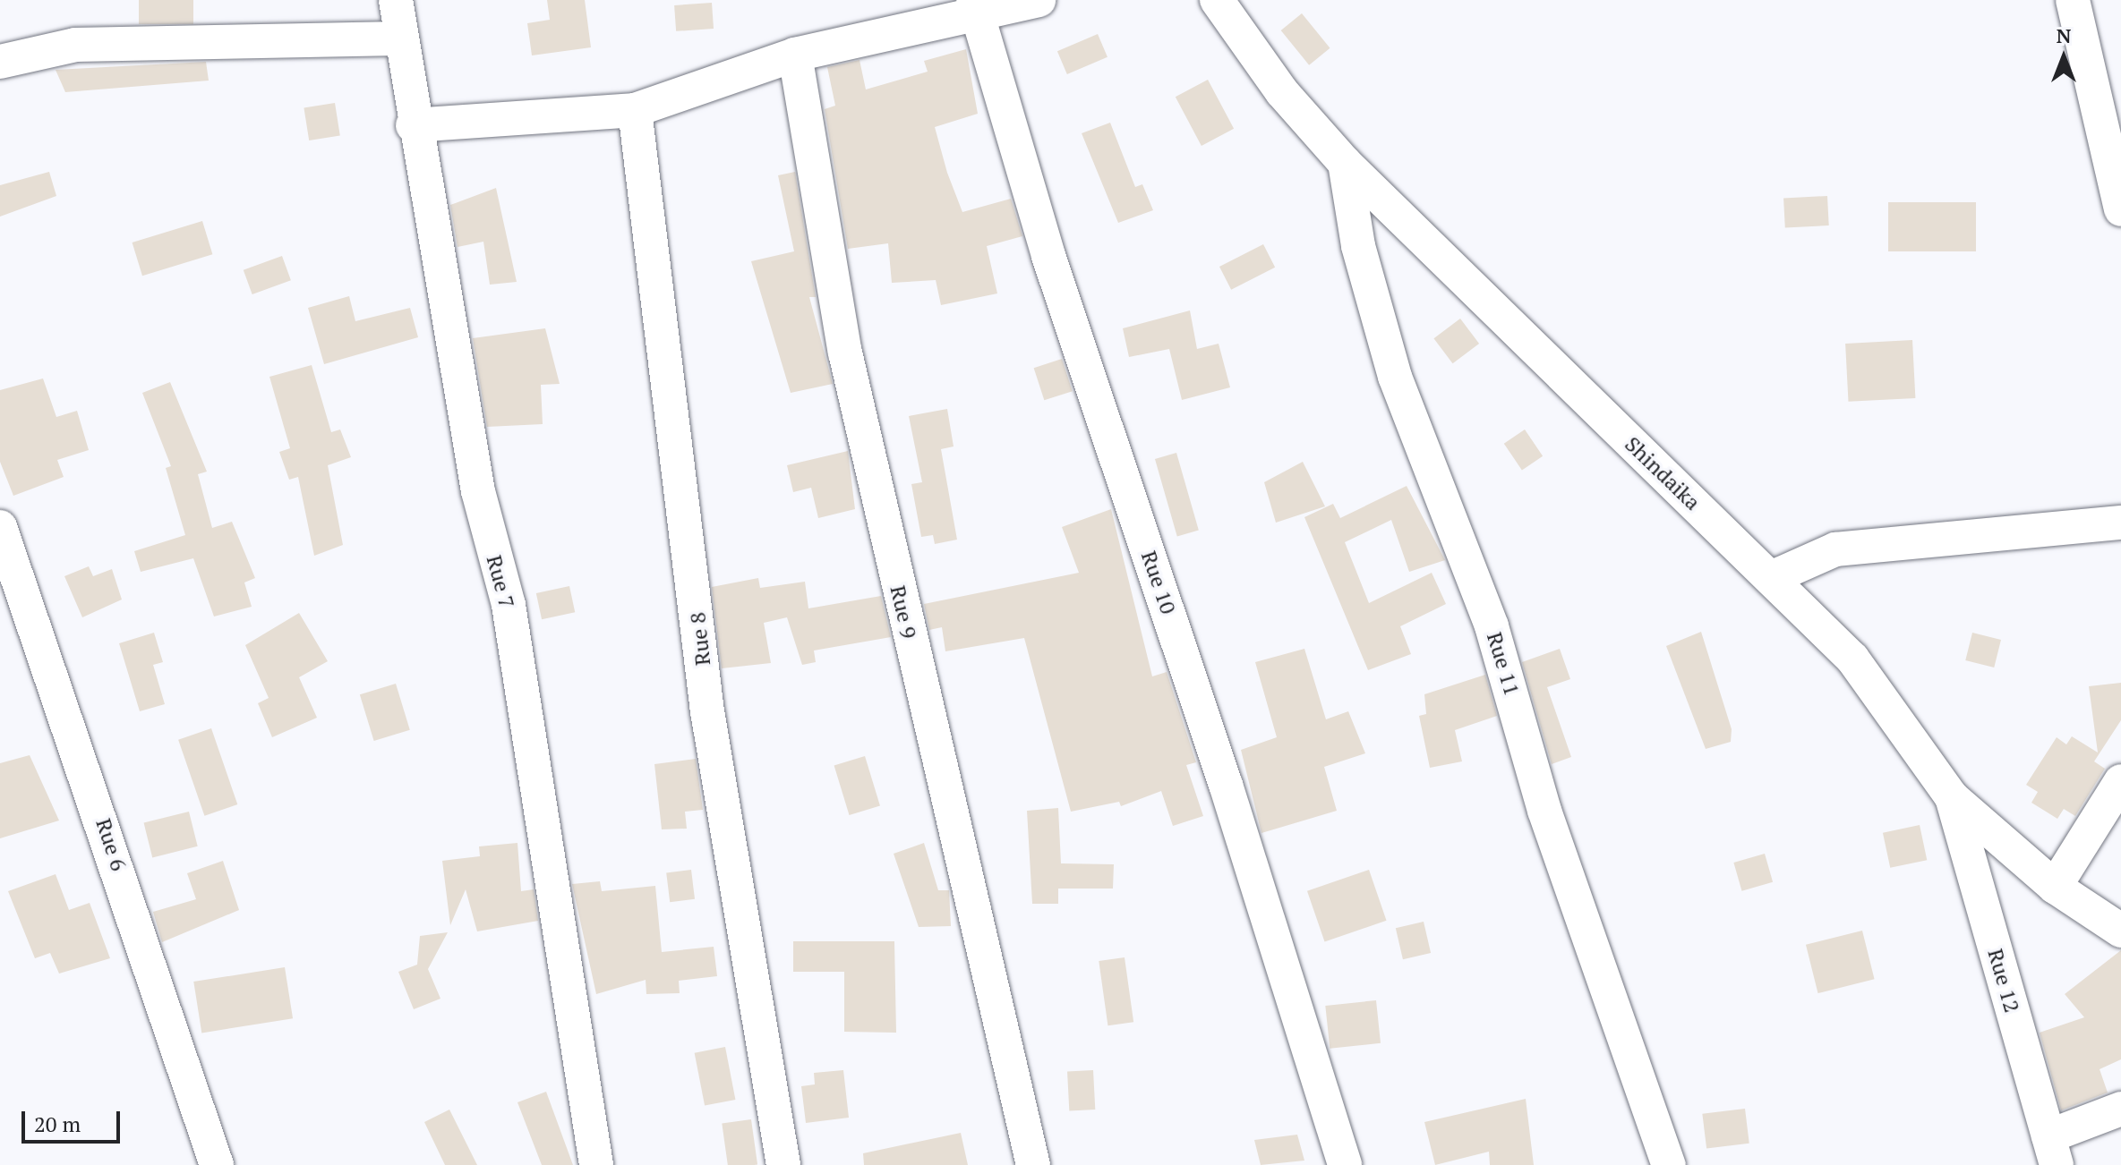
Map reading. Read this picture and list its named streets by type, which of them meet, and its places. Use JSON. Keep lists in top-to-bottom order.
{
  "streets": {
    "street": [
      "Shindaika",
      "Rue 7",
      "Rue 10",
      "Rue 9",
      "Rue 8",
      "Rue 11",
      "Rue 6",
      "Rue 12"
    ]
  },
  "crossings": [
    ["Shindaika", "Rue 11"],
    ["Shindaika", "Rue 12"]
  ],
  "scale_bar": "20 m",
  "north": "top"
}
